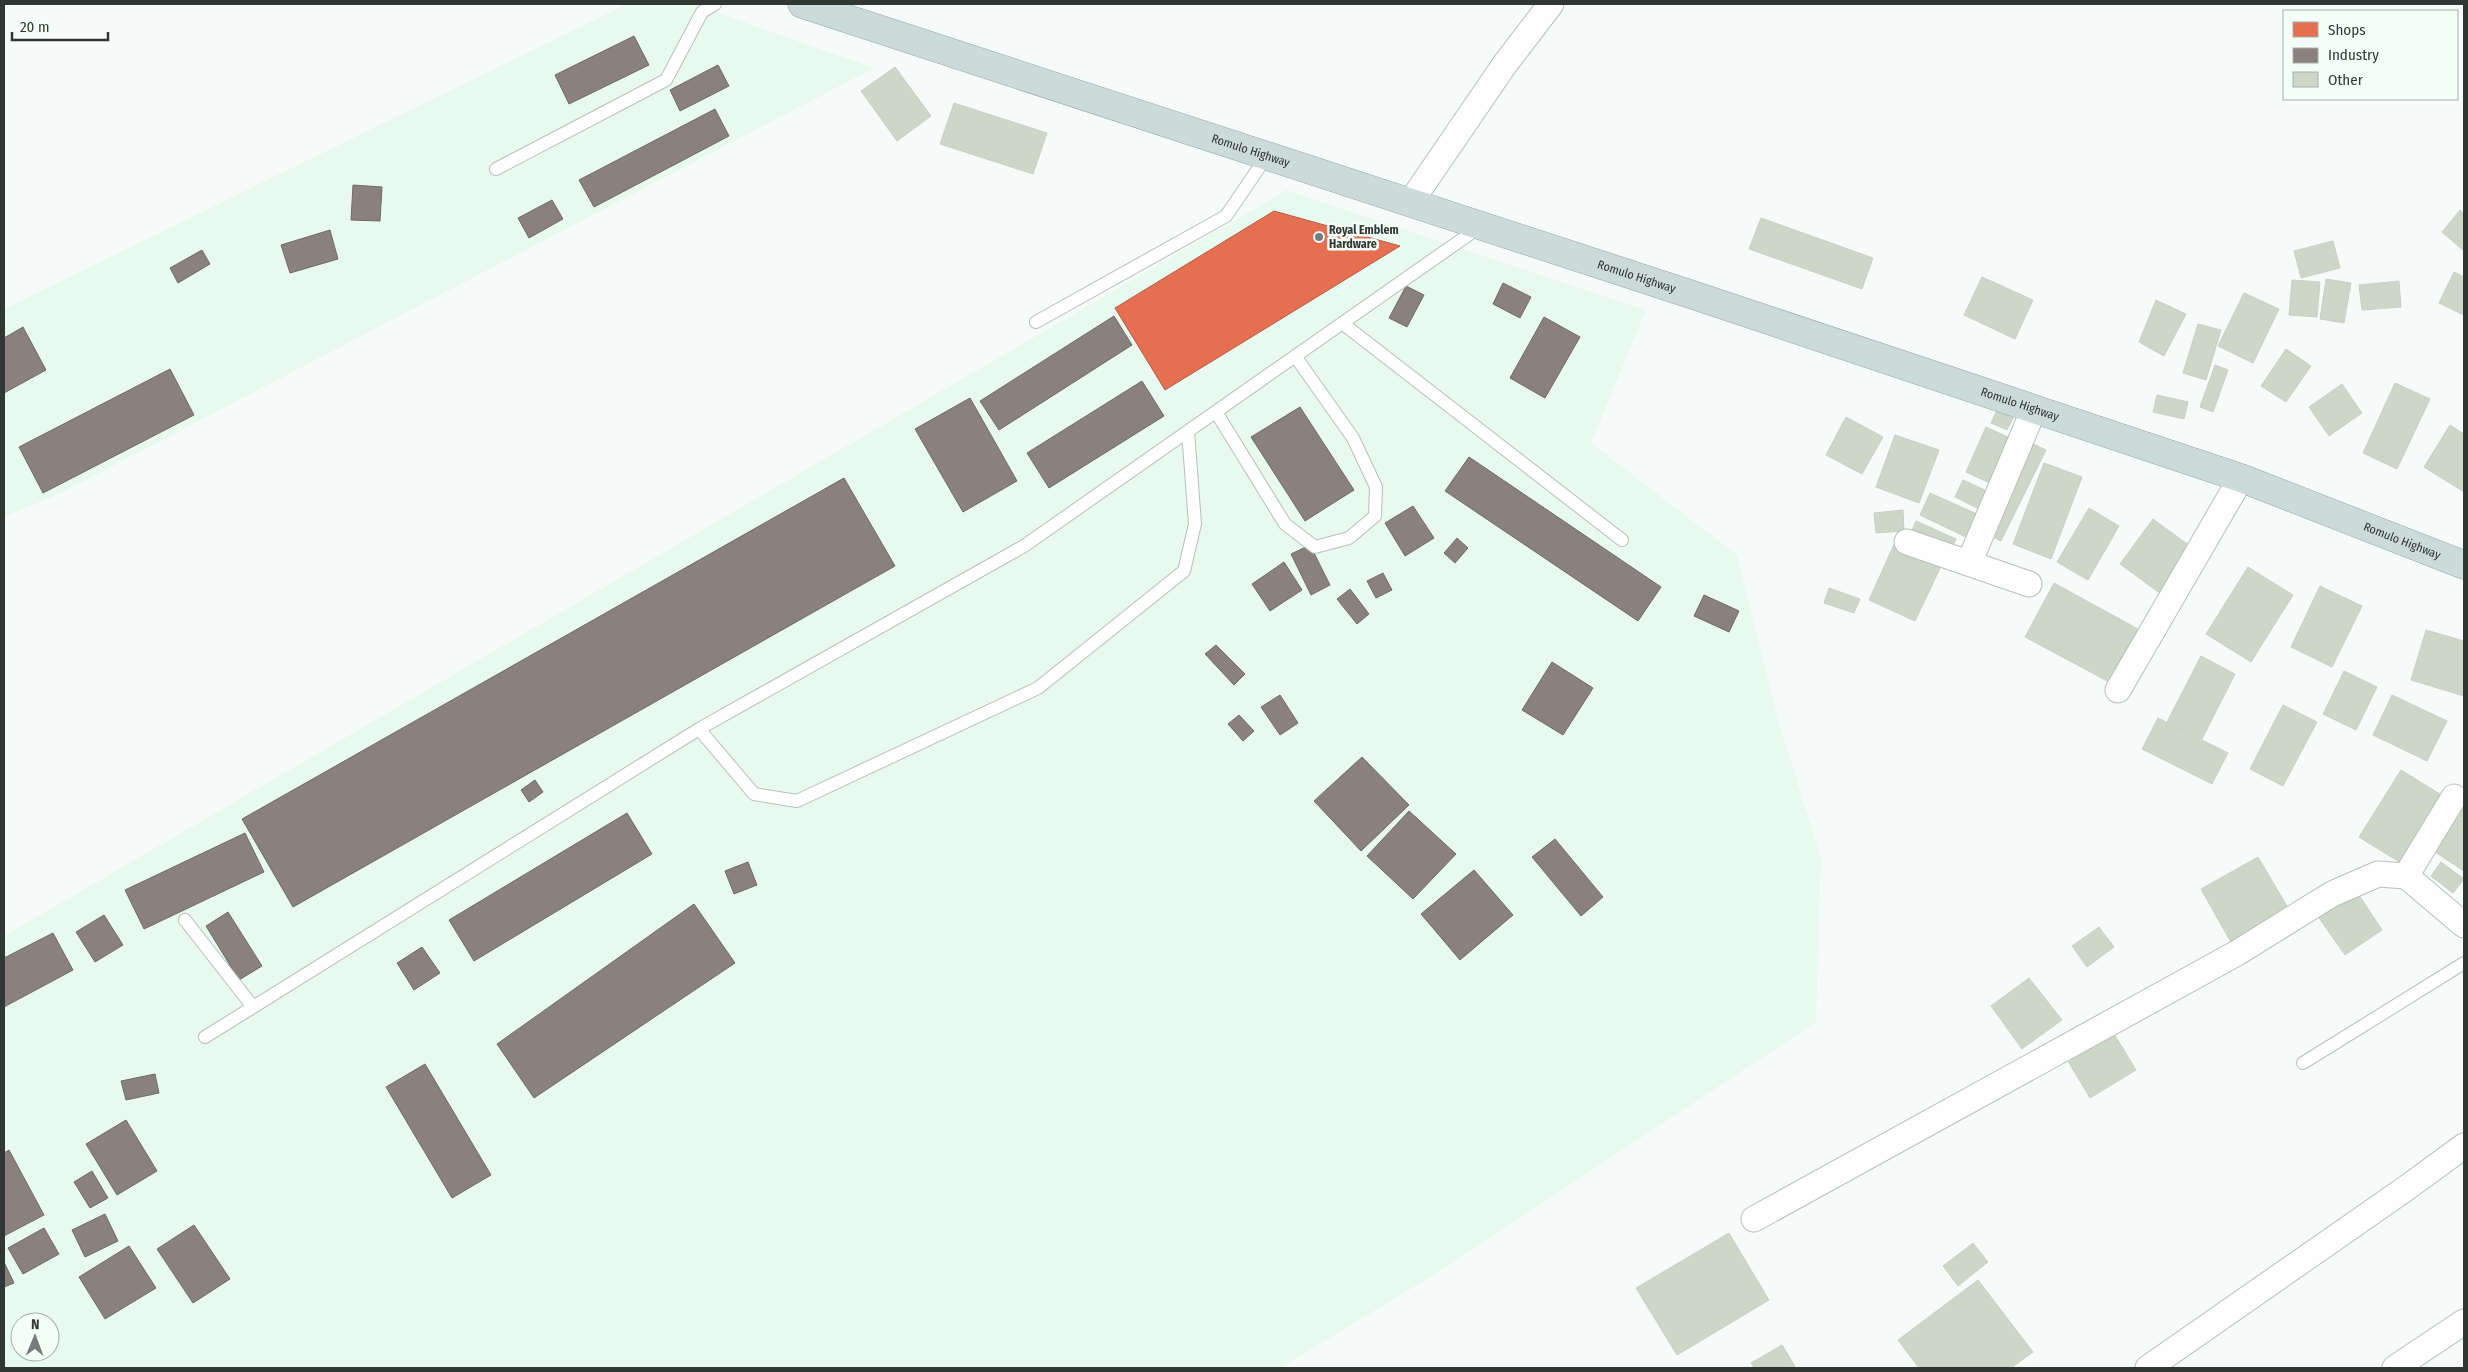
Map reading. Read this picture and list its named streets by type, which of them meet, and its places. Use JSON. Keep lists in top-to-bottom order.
{
  "streets": {
    "highway": ["Romulo Highway"]
  },
  "places": ["Royal Emblem Hardware"],
  "legend": ["Shops", "Industry", "Other"],
  "scale_bar": "20 m",
  "north": "top"
}
